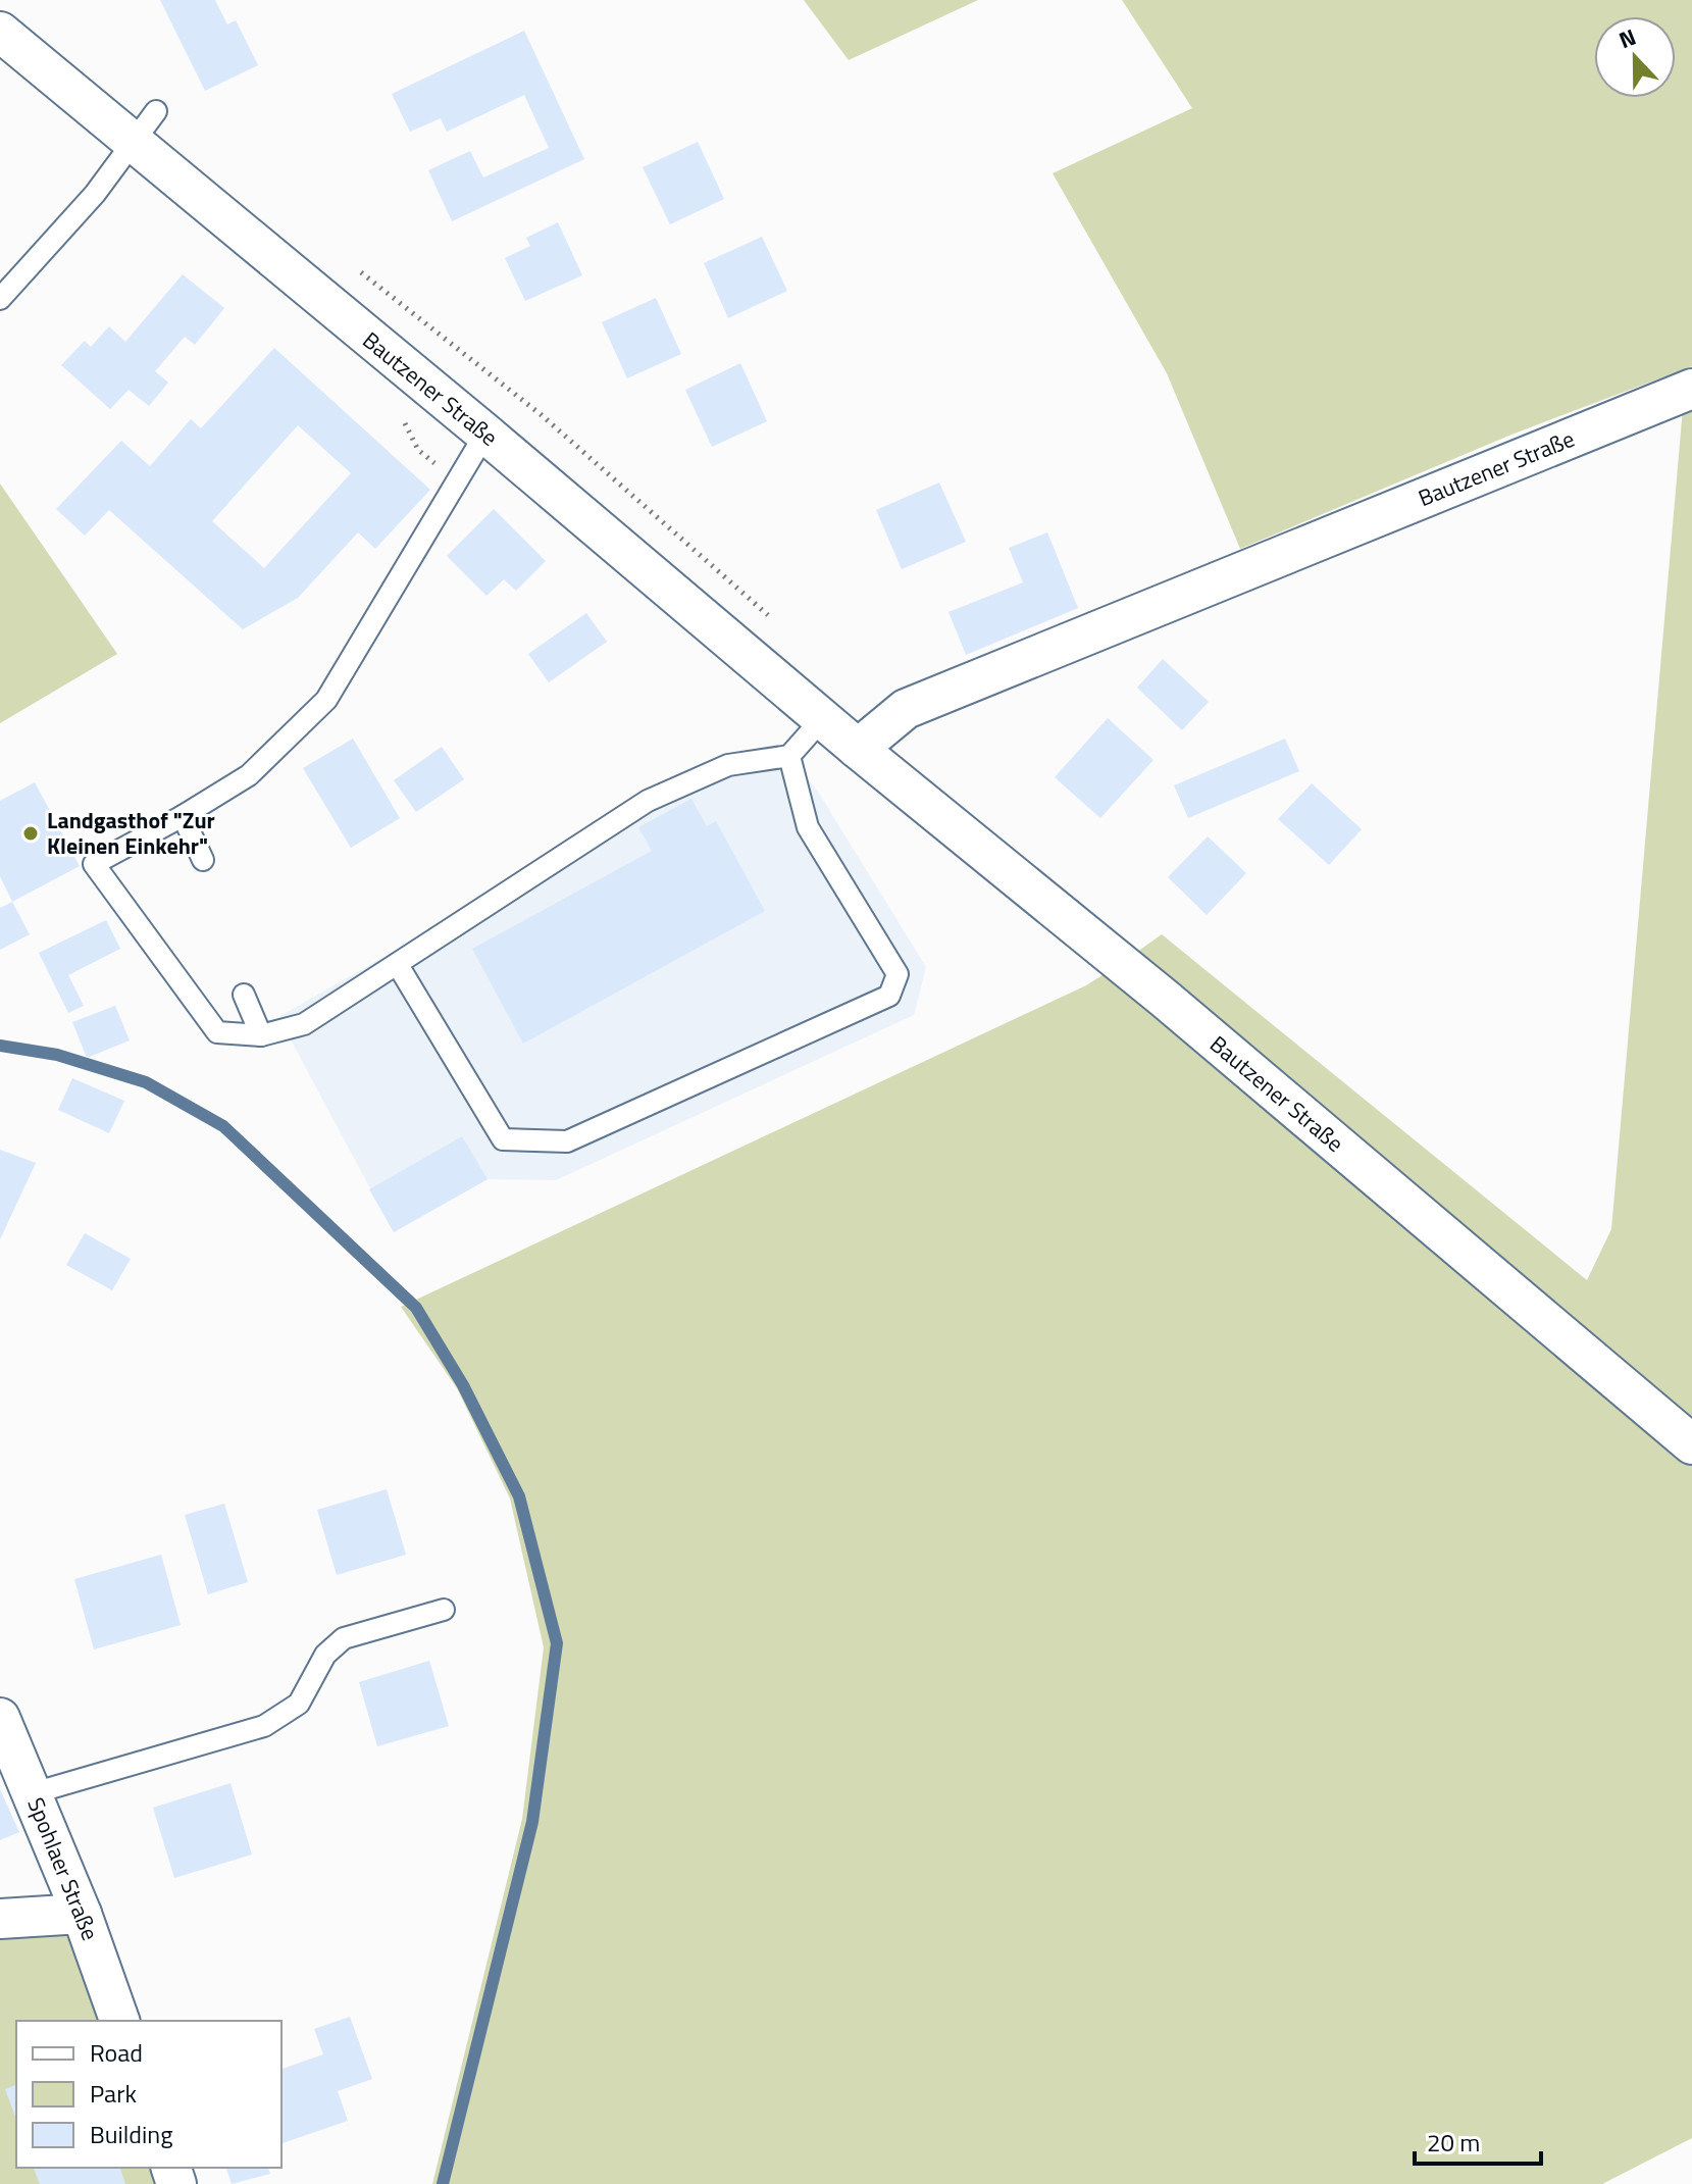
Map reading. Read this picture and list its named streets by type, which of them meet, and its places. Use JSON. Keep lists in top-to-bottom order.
{
  "streets": {
    "street": ["Bautzener Straße", "Spohlaer Straße"]
  },
  "places": ["Landgasthof \"Zur Kleinen Einkehr\""],
  "legend": ["Road", "Park", "Building"],
  "scale_bar": "20 m",
  "north": "top"
}
